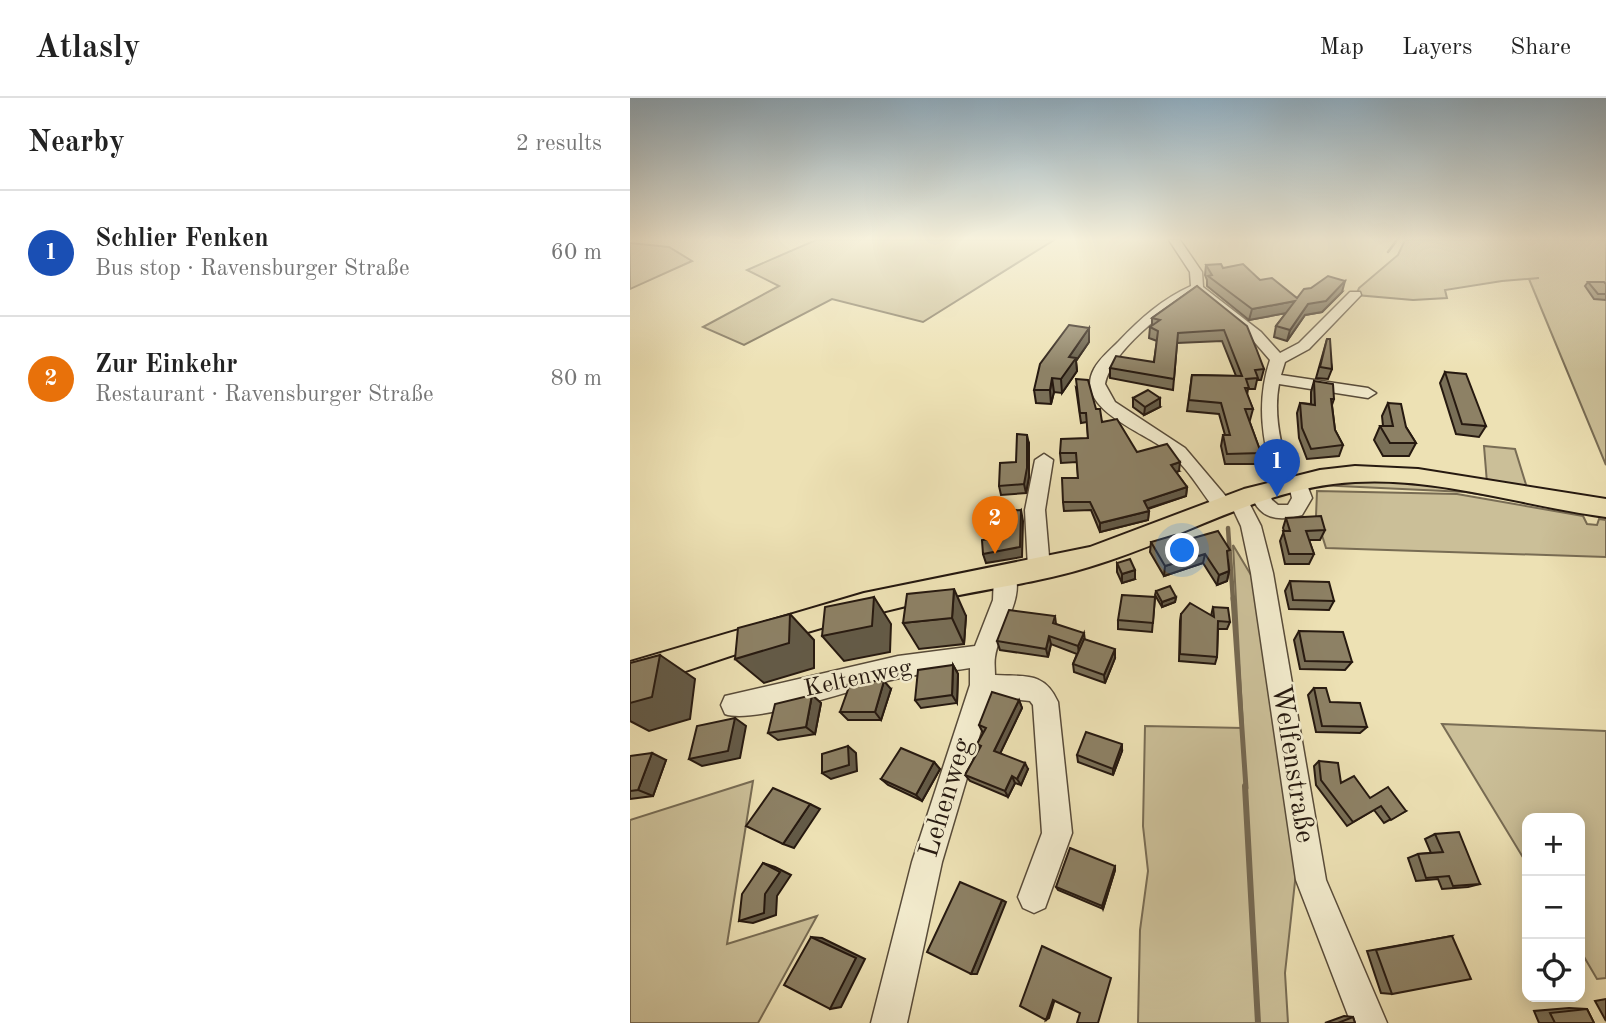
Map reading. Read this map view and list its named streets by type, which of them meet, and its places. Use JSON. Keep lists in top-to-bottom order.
{
  "streets": {
    "street": ["Keltenweg", "Welfenstraße", "Lehenweg"]
  },
  "crossings": [
    ["Keltenweg", "Lehenweg"]
  ],
  "page": {
    "header": "Atlasly",
    "nav": ["Map", "Layers", "Share"],
    "heading": ["Nearby", "2 results"],
    "list": [
      {
        "mark": "1",
        "name": "Schlier Fenken",
        "note": "Bus stop · Ravensburger Straße",
        "value": "60 m"
      },
      {
        "mark": "2",
        "name": "Zur Einkehr",
        "note": "Restaurant · Ravensburger Straße",
        "value": "80 m"
      }
    ],
    "pins": ["1", "2"],
    "map_buttons": ["+", "−"]
  }
}
